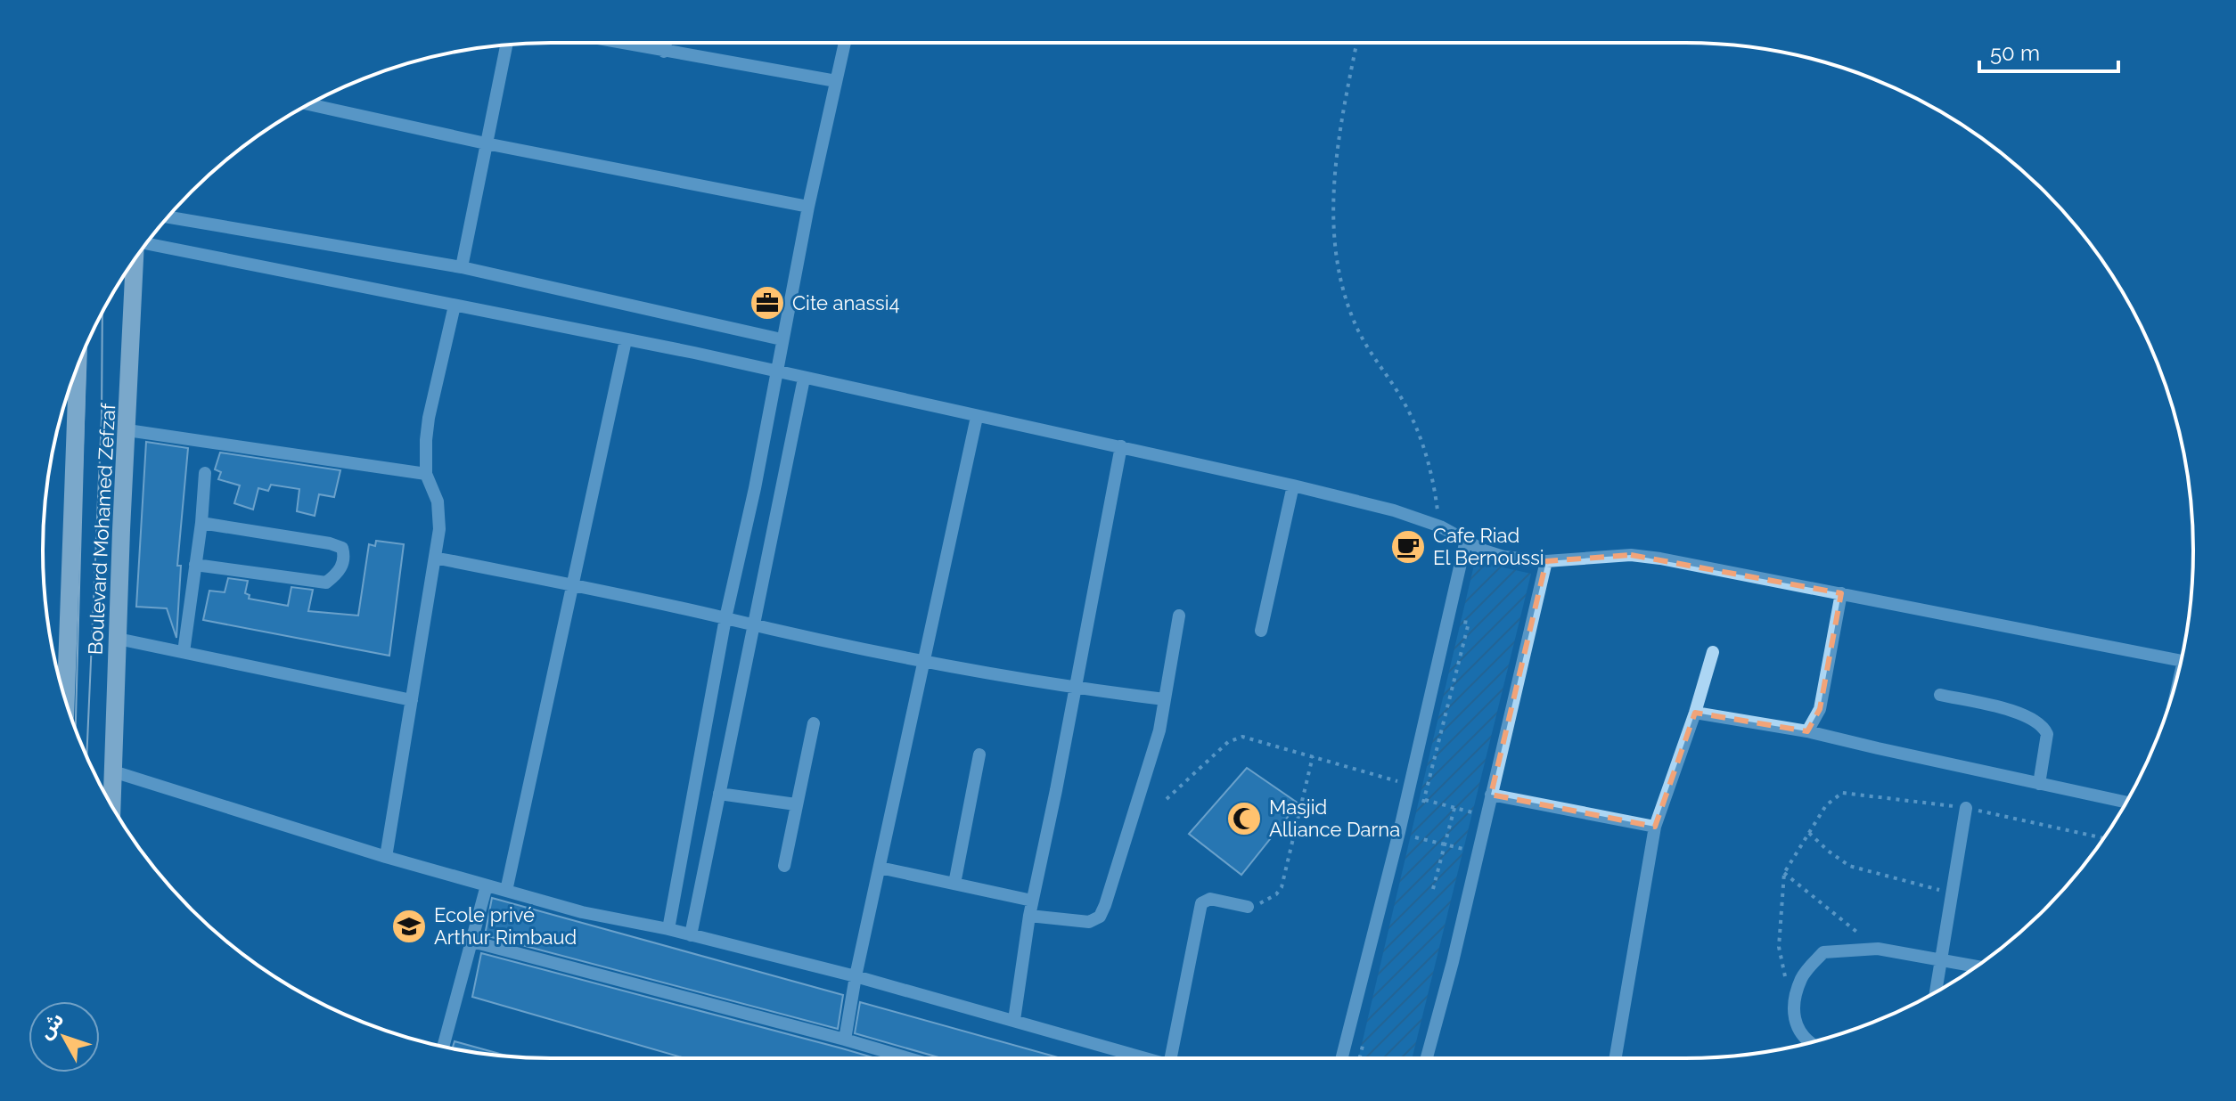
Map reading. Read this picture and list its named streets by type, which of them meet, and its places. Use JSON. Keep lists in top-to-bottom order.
{
  "streets": {
    "main road": ["Boulevard Mohamed Zefzaf"]
  },
  "places": {
    "office": ["Cite anassi4"],
    "cafe": ["Cafe Riad El Bernoussi"],
    "mosque": ["Masjid Alliance Darna"],
    "school or university": ["Ecole privé Arthur Rimbaud"]
  },
  "scale_bar": "50 m",
  "north": "top left"
}
